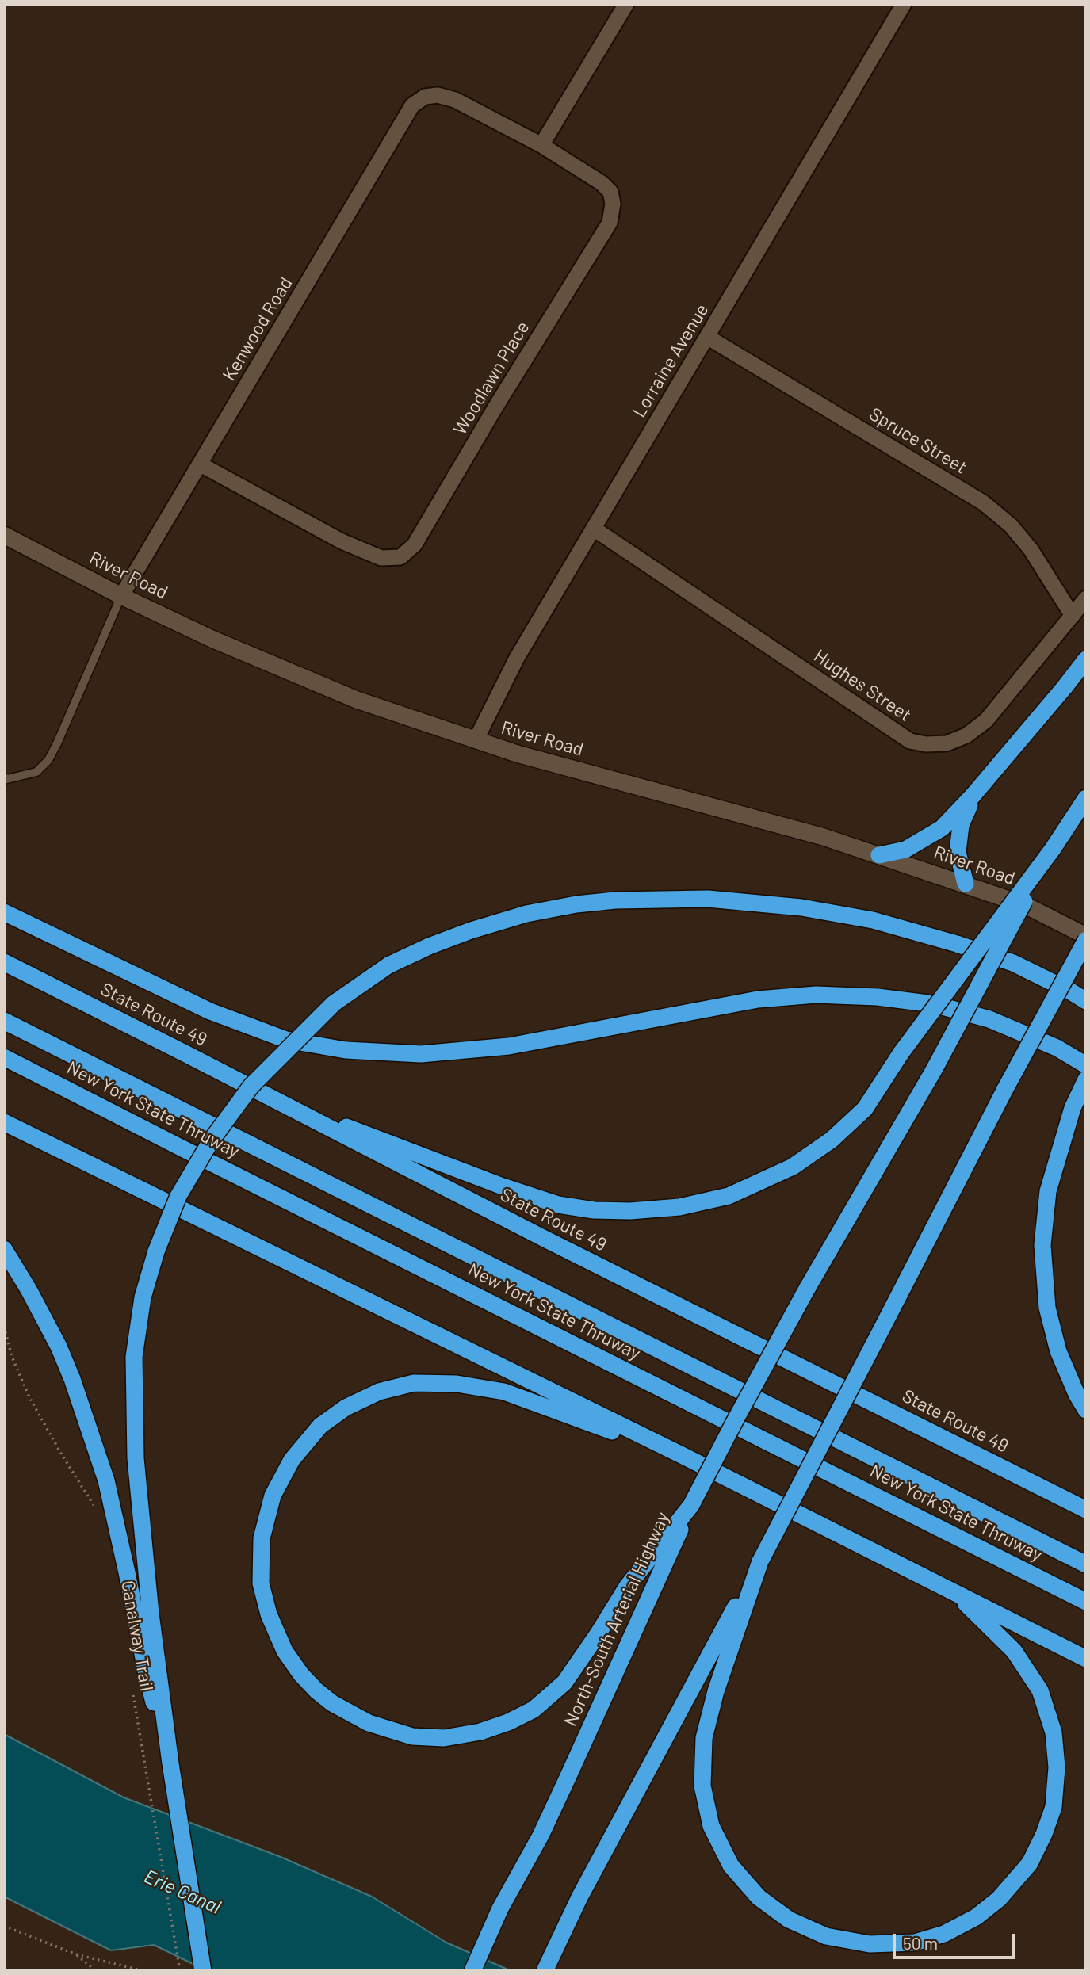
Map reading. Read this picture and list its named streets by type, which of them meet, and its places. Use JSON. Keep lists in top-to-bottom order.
{
  "streets": {
    "highway": ["State Route 49", "New York State Thruway", "North-South Arterial Highway"],
    "main road": ["River Road"],
    "street": [
      "Kenwood Road",
      "Lorraine Avenue",
      "Woodlawn Place",
      "Spruce Street",
      "Hughes Street"
    ],
    "path": ["Canalway Trail"]
  },
  "crossings": [
    ["Kenwood Road", "Woodlawn Place"],
    ["Kenwood Road", "River Road"],
    ["Lorraine Avenue", "Spruce Street"],
    ["Lorraine Avenue", "River Road"],
    ["Lorraine Avenue", "Hughes Street"],
    ["Spruce Street", "Hughes Street"]
  ],
  "water": ["Erie Canal"],
  "scale_bar": "50 m"
}
